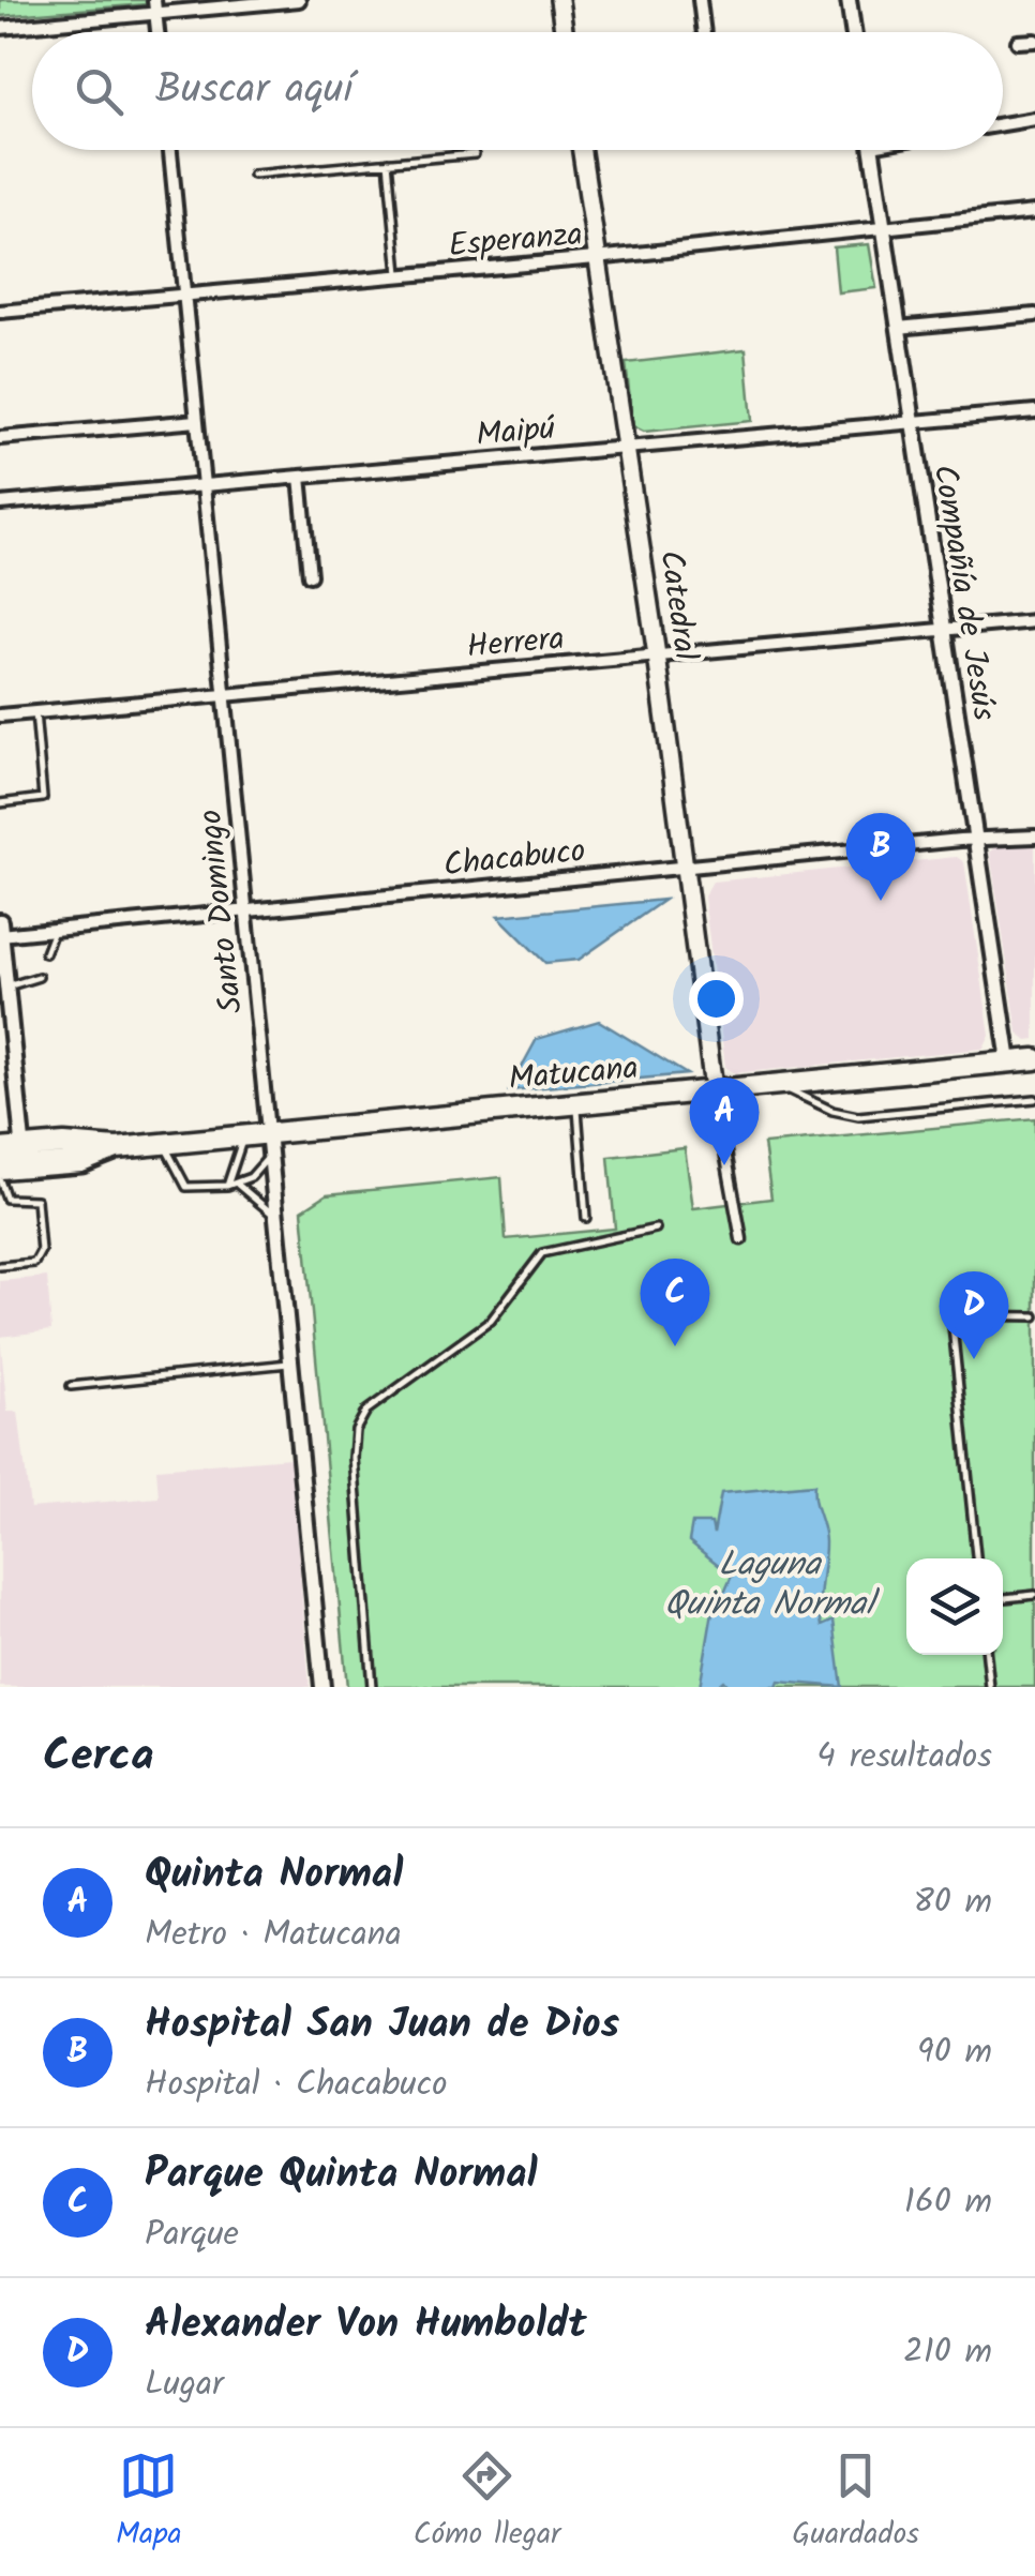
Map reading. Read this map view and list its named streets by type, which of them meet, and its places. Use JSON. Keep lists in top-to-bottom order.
{
  "streets": {
    "main road": ["Catedral", "Matucana"],
    "street": [
      "Esperanza",
      "Maipú",
      "Compañía de Jesús",
      "Herrera",
      "Chacabuco",
      "Santo Domingo"
    ]
  },
  "crossings": [
    ["Esperanza", "Compañía de Jesús"],
    ["Esperanza", "Catedral"],
    ["Esperanza", "Santo Domingo"],
    ["Maipú", "Compañía de Jesús"],
    ["Maipú", "Catedral"],
    ["Maipú", "Santo Domingo"],
    ["Compañía de Jesús", "Herrera"],
    ["Compañía de Jesús", "Chacabuco"],
    ["Compañía de Jesús", "Matucana"],
    ["Catedral", "Herrera"],
    ["Catedral", "Chacabuco"],
    ["Catedral", "Matucana"],
    ["Herrera", "Santo Domingo"],
    ["Chacabuco", "Santo Domingo"],
    ["Santo Domingo", "Matucana"]
  ],
  "water": ["Laguna Quinta Normal"],
  "page": {
    "search": "Buscar aquí",
    "pins": [
      "B",
      "A",
      "C",
      "D"
    ],
    "heading": ["Cerca", "4 resultados"],
    "list": [
      {
        "mark": "A",
        "name": "Quinta Normal",
        "note": "Metro · Matucana",
        "value": "80 m"
      },
      {
        "mark": "B",
        "name": "Hospital San Juan de Dios",
        "note": "Hospital · Chacabuco",
        "value": "90 m"
      },
      {
        "mark": "C",
        "name": "Parque Quinta Normal",
        "note": "Parque",
        "value": "160 m"
      },
      {
        "mark": "D",
        "name": "Alexander Von Humboldt",
        "note": "Lugar",
        "value": "210 m"
      }
    ],
    "nav": ["Mapa", "Cómo llegar", "Guardados"]
  }
}
